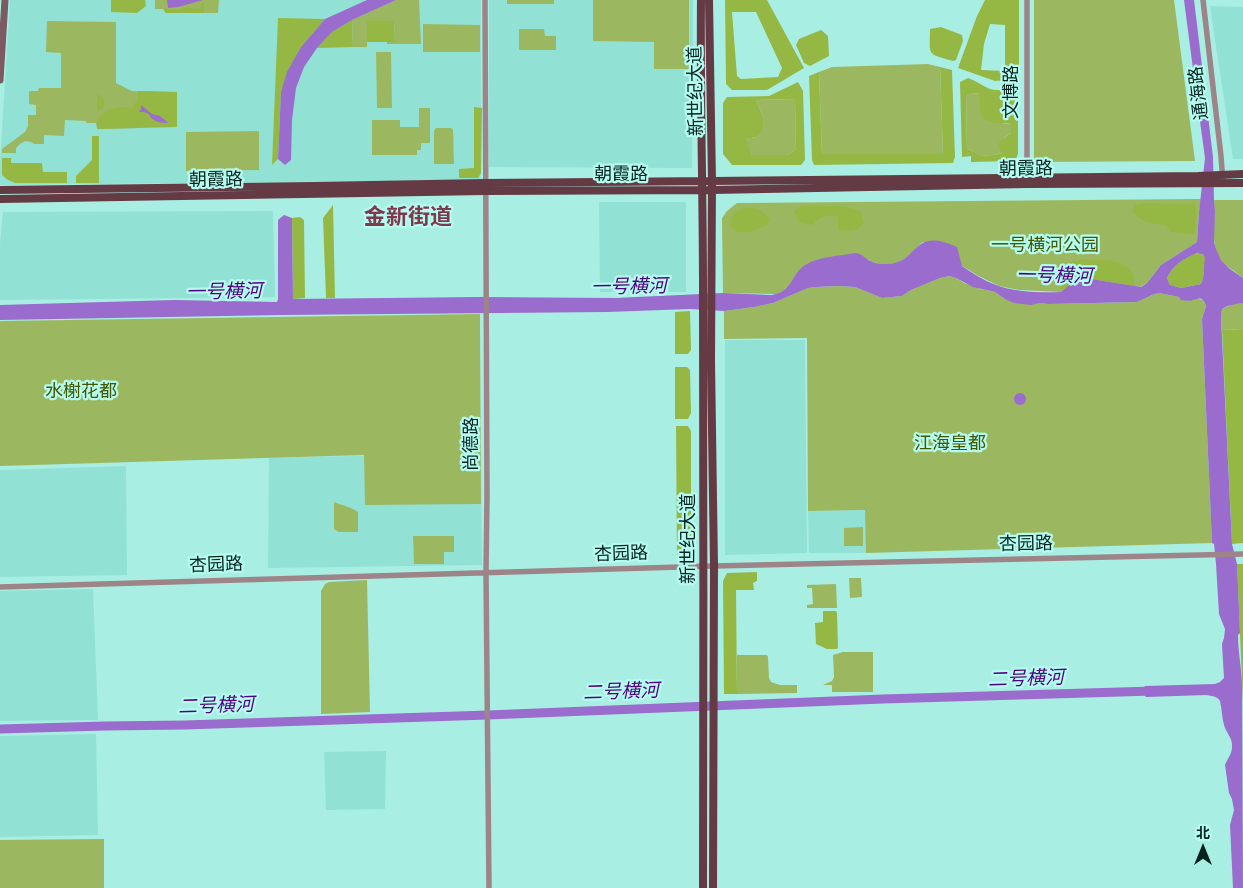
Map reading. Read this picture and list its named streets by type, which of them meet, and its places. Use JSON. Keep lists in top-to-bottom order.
{
  "streets": {
    "main road": ["新世纪大道", "朝霞路"],
    "street": [
      "文博路",
      "通海路",
      "尚德路",
      "杏园路"
    ]
  },
  "crossings": [
    ["新世纪大道", "朝霞路"],
    ["新世纪大道", "杏园路"],
    ["文博路", "朝霞路"],
    ["通海路", "朝霞路"],
    ["朝霞路", "尚德路"],
    ["尚德路", "杏园路"]
  ],
  "districts": ["金新街道"],
  "water": ["一号横河", "二号横河"],
  "parks": ["一号横河公园", "水榭花都", "江海皇都"],
  "north": "top"
}
